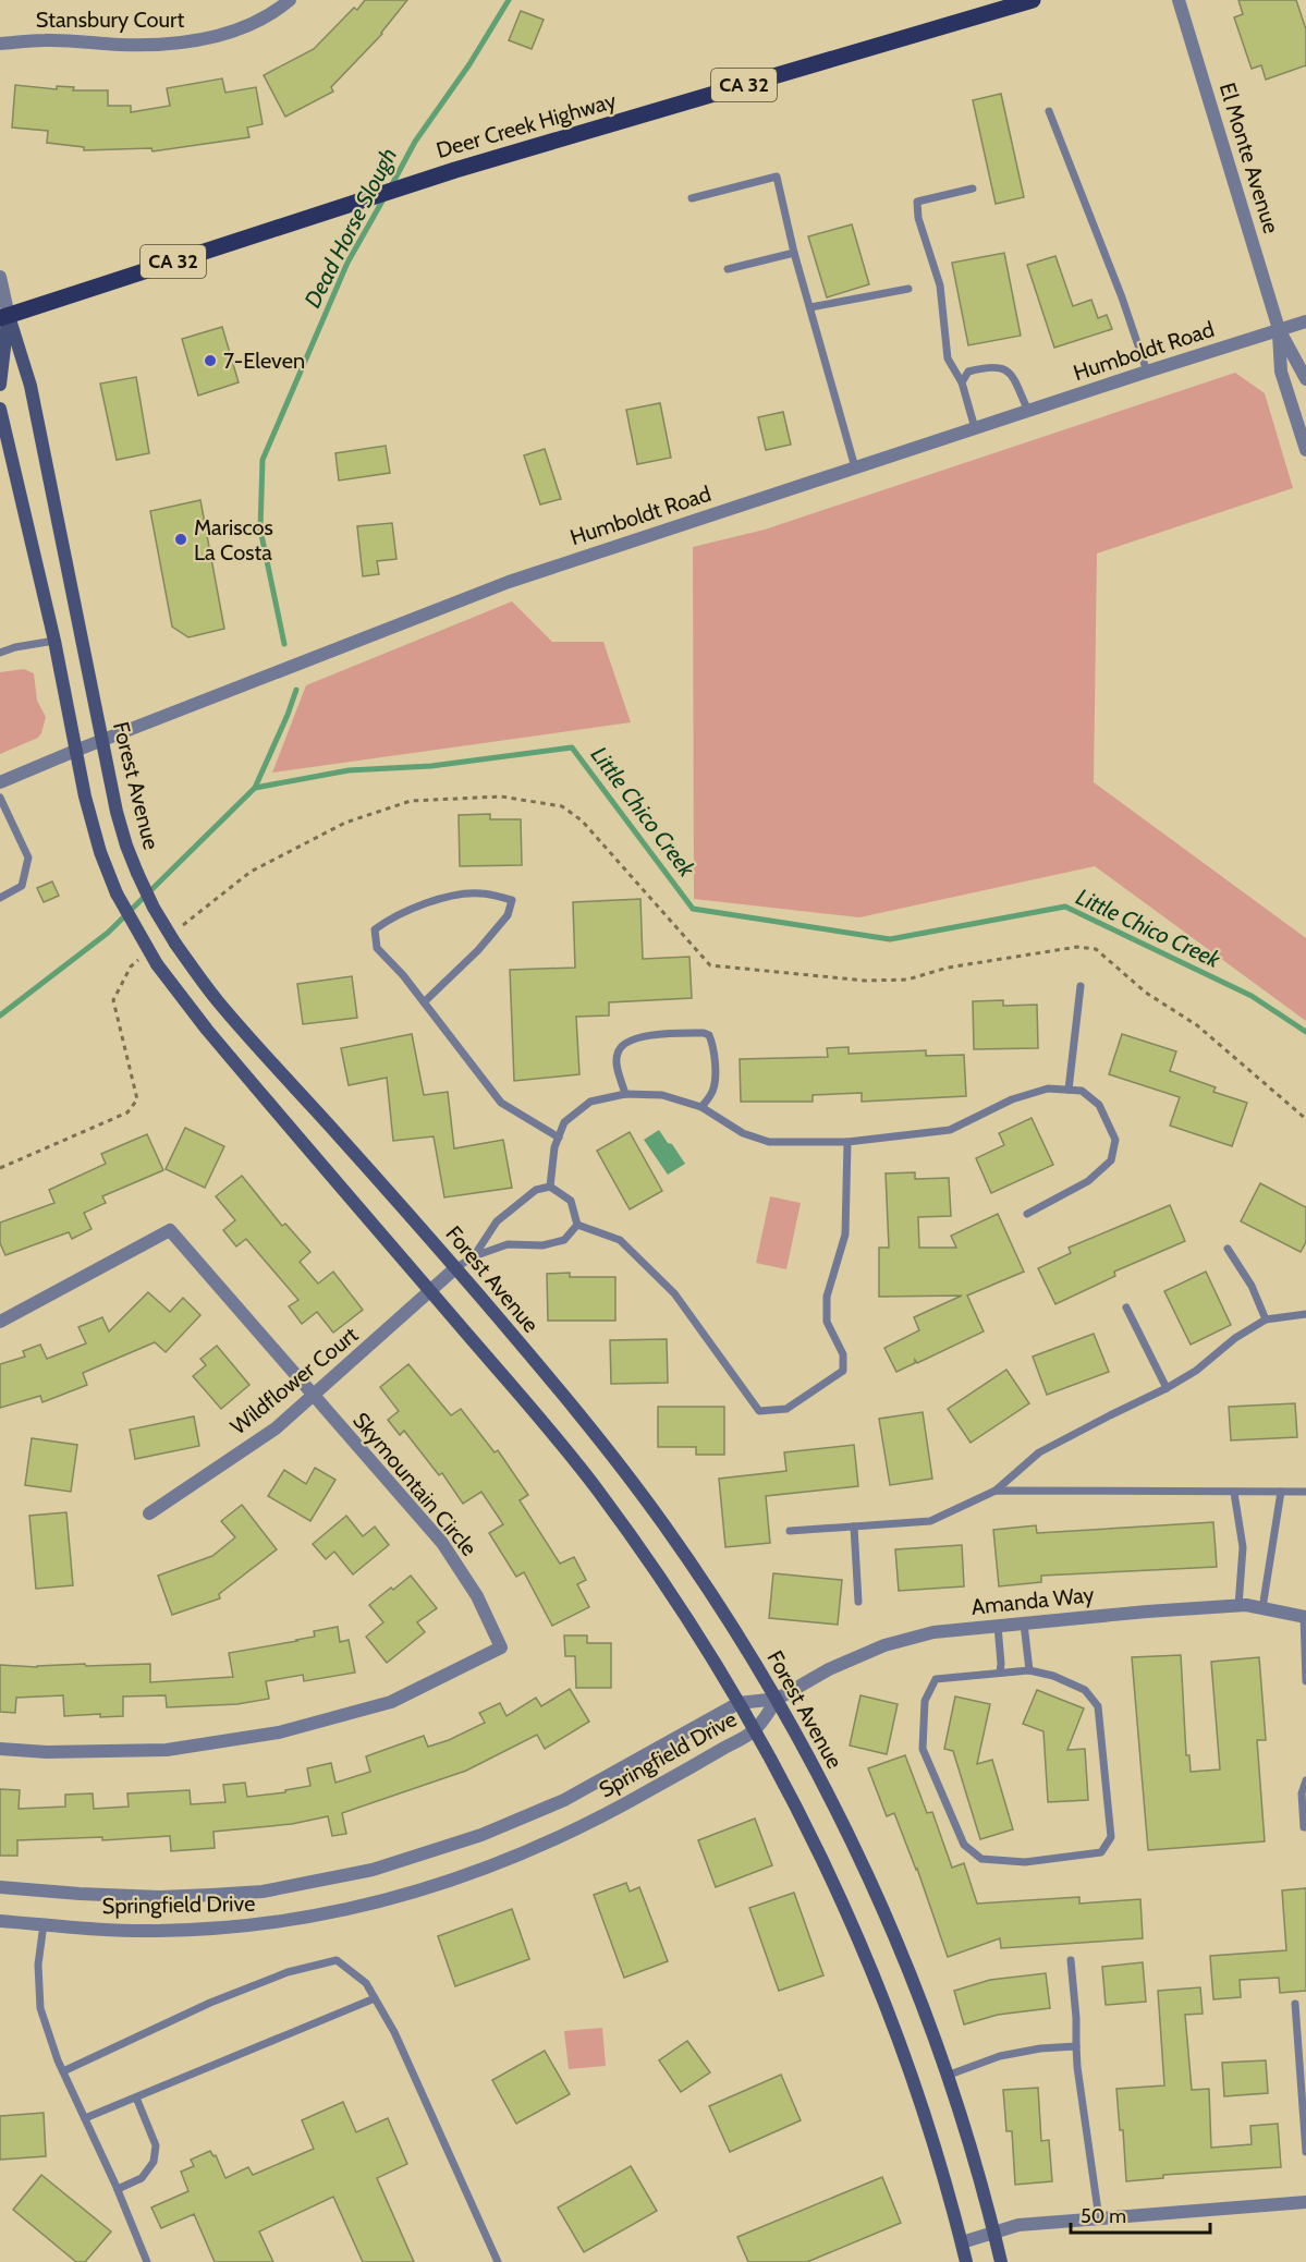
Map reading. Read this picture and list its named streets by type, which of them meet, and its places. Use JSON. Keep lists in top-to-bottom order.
{
  "streets": {
    "main road": ["CA 32", "Deer Creek Highway"],
    "street": [
      "Stansbury Court",
      "El Monte Avenue",
      "Humboldt Road",
      "Forest Avenue",
      "Wildflower Court",
      "Skymountain Circle",
      "Amanda Way",
      "Springfield Drive"
    ]
  },
  "crossings": [
    ["Deer Creek Highway", "Forest Avenue"],
    ["El Monte Avenue", "Humboldt Road"],
    ["Humboldt Road", "Forest Avenue"],
    ["Forest Avenue", "Wildflower Court"],
    ["Forest Avenue", "Amanda Way"],
    ["Forest Avenue", "Springfield Drive"],
    ["Wildflower Court", "Skymountain Circle"],
    ["Amanda Way", "Springfield Drive"]
  ],
  "water": ["Dead Horse Slough", "Little Chico Creek"],
  "places": ["7-Eleven", "Mariscos La Costa"],
  "scale_bar": "50 m"
}
